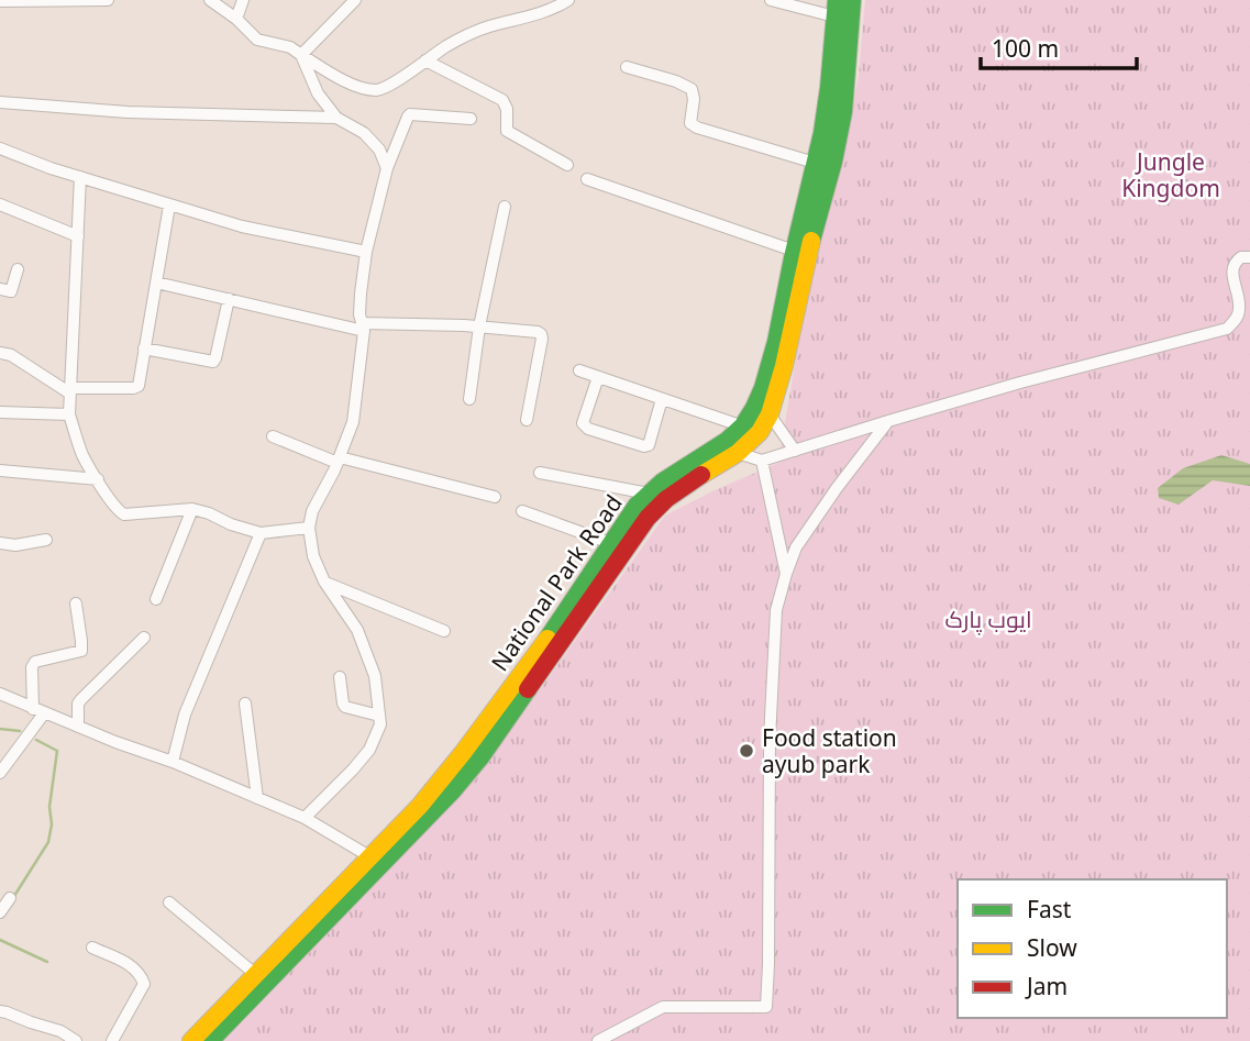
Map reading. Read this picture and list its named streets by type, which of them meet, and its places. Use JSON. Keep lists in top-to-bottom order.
{
  "streets": {
    "main road": ["National Park Road"]
  },
  "parks": ["Jungle Kingdom", "ایوب پارک"],
  "places": ["Food station ayub park"],
  "legend": ["Fast", "Slow", "Jam"],
  "scale_bar": "100 m"
}
